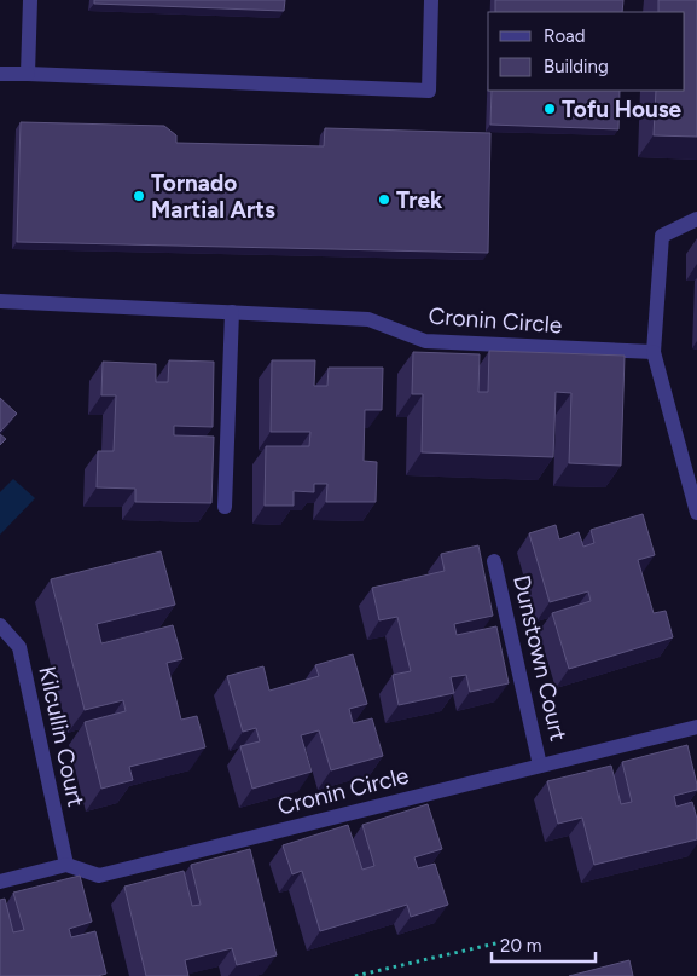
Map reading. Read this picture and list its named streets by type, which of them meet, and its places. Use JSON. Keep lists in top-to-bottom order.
{
  "streets": {
    "street": ["Cronin Circle", "Dunstown Court", "Kilcullin Court"]
  },
  "crossings": [
    ["Cronin Circle", "Dunstown Court"],
    ["Cronin Circle", "Kilcullin Court"]
  ],
  "places": ["Tofu House", "Tornado Martial Arts", "Trek"],
  "legend": ["Road", "Building"],
  "scale_bar": "20 m"
}
